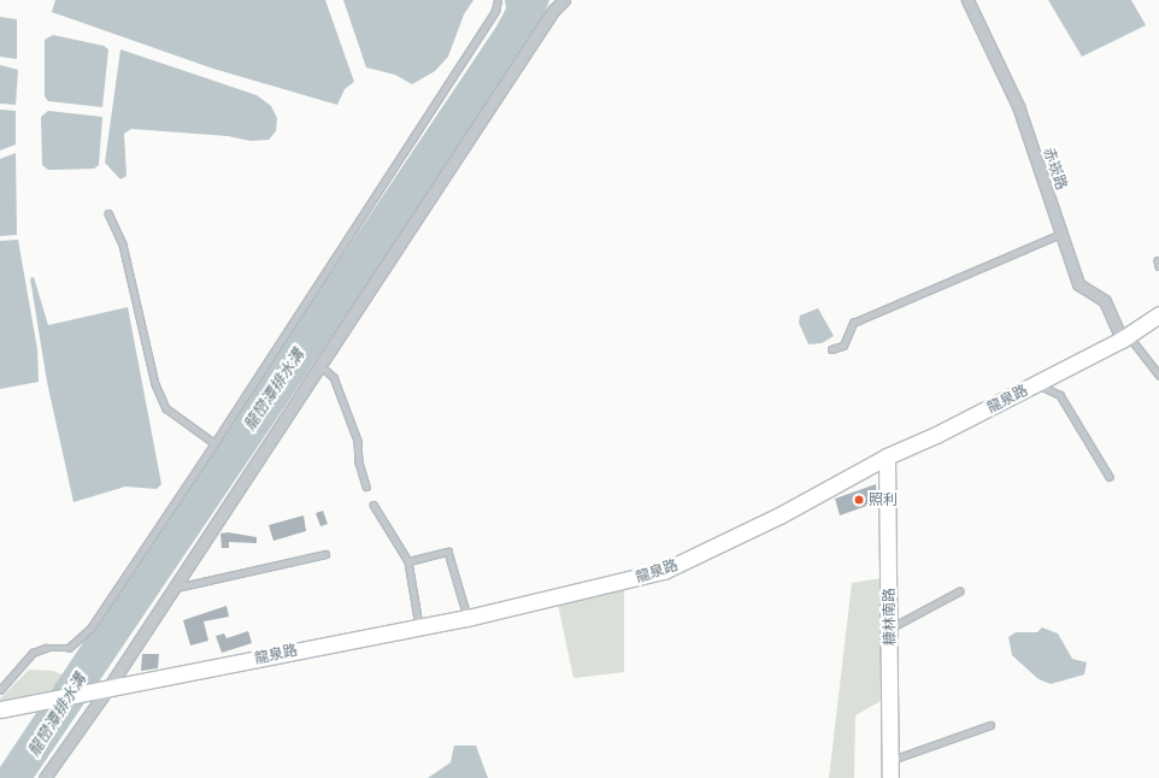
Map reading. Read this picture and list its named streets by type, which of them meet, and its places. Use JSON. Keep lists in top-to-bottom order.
{
  "streets": {
    "street": ["赤崁路", "龍泉路", "糠林南路"]
  },
  "crossings": [
    ["赤崁路", "龍泉路"],
    ["龍泉路", "糠林南路"]
  ],
  "water": ["龍巒潭排水溝"],
  "places": ["照利"]
}
